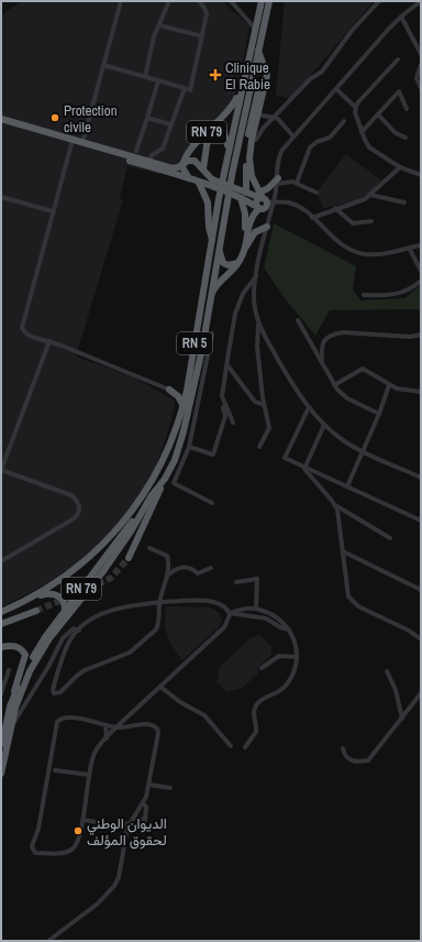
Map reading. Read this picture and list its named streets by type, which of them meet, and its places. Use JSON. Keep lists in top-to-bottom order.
{
  "streets": {
    "highway": ["RN 79", "RN 5"]
  },
  "crossings": [
    ["RN 79", "RN 5"]
  ],
  "places": {
    "health": ["Clinique El Rabie"],
    "other": ["Protection civile", "الديوان الوطني لحقوق المؤلف"]
  }
}
